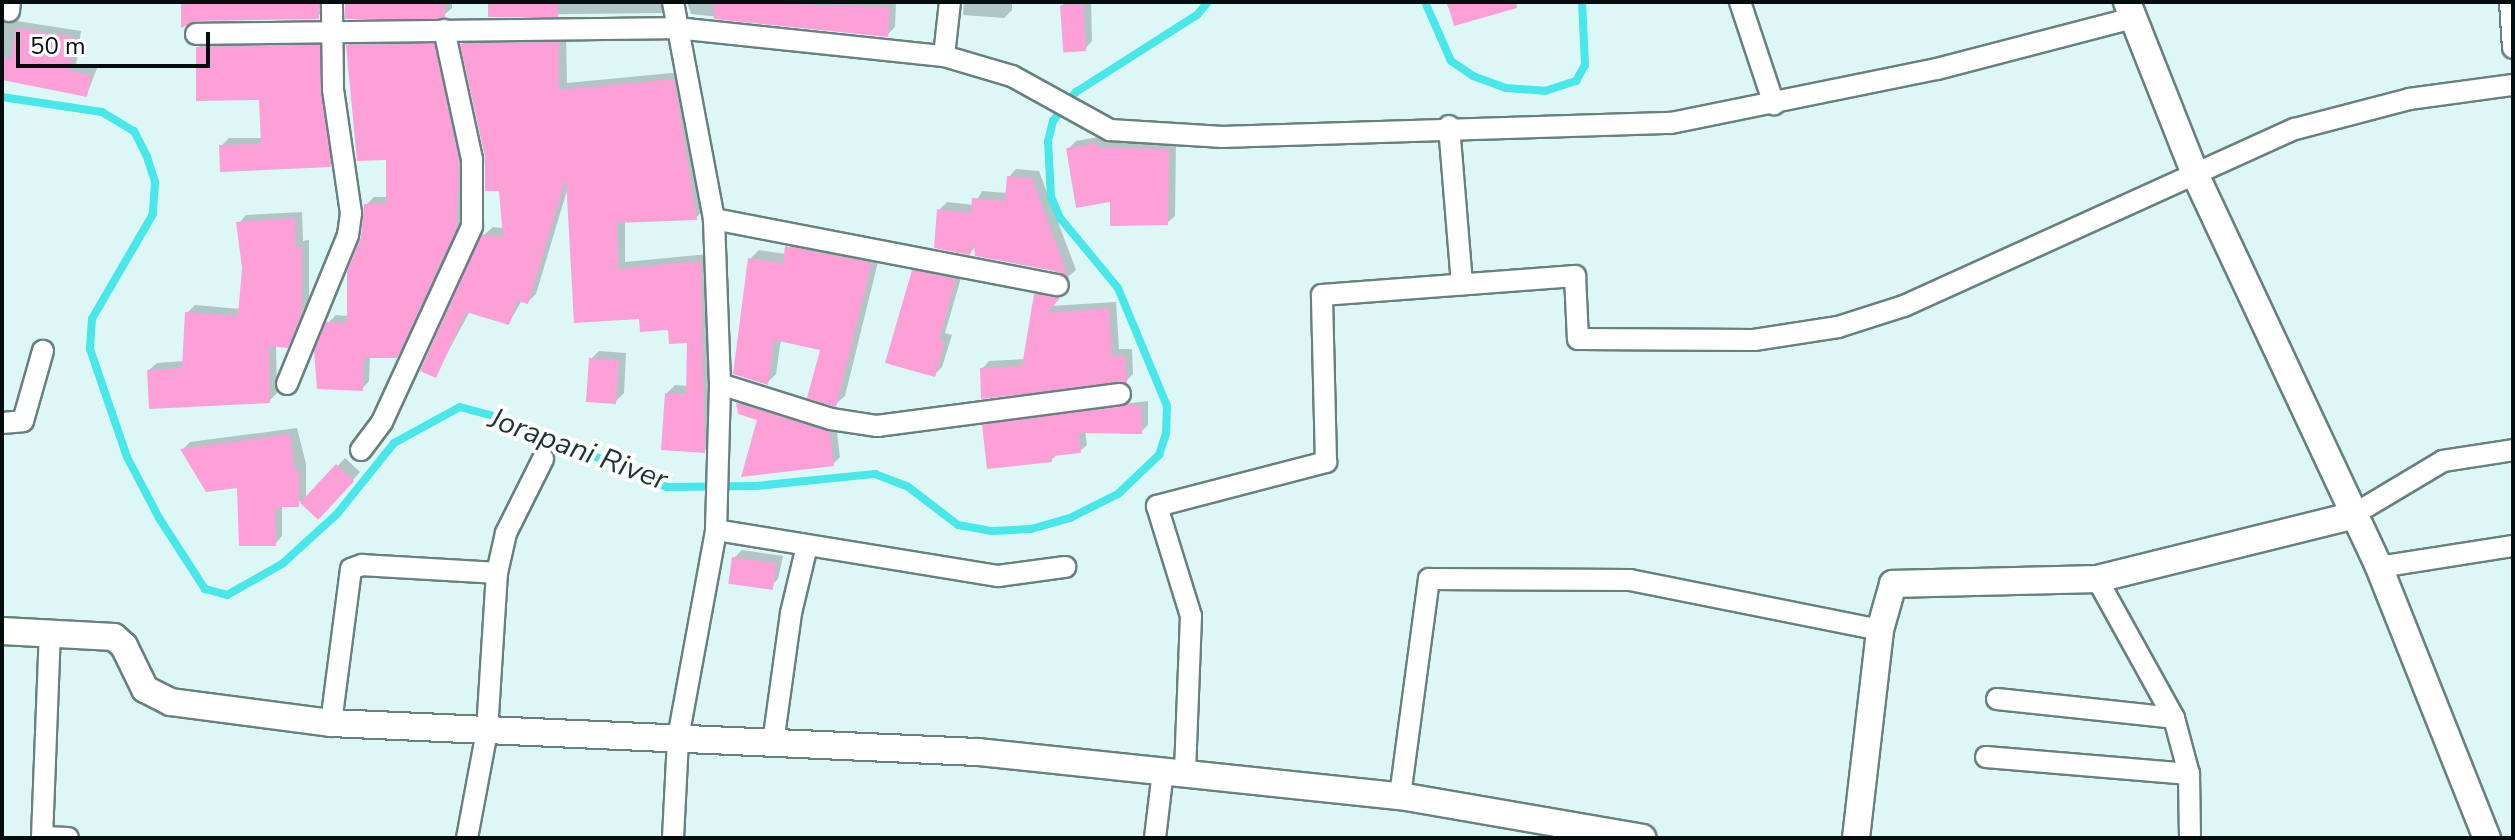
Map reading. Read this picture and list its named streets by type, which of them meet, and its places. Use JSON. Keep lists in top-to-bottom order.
{
  "water": ["Jorapani River"],
  "scale_bar": "50 m"
}
